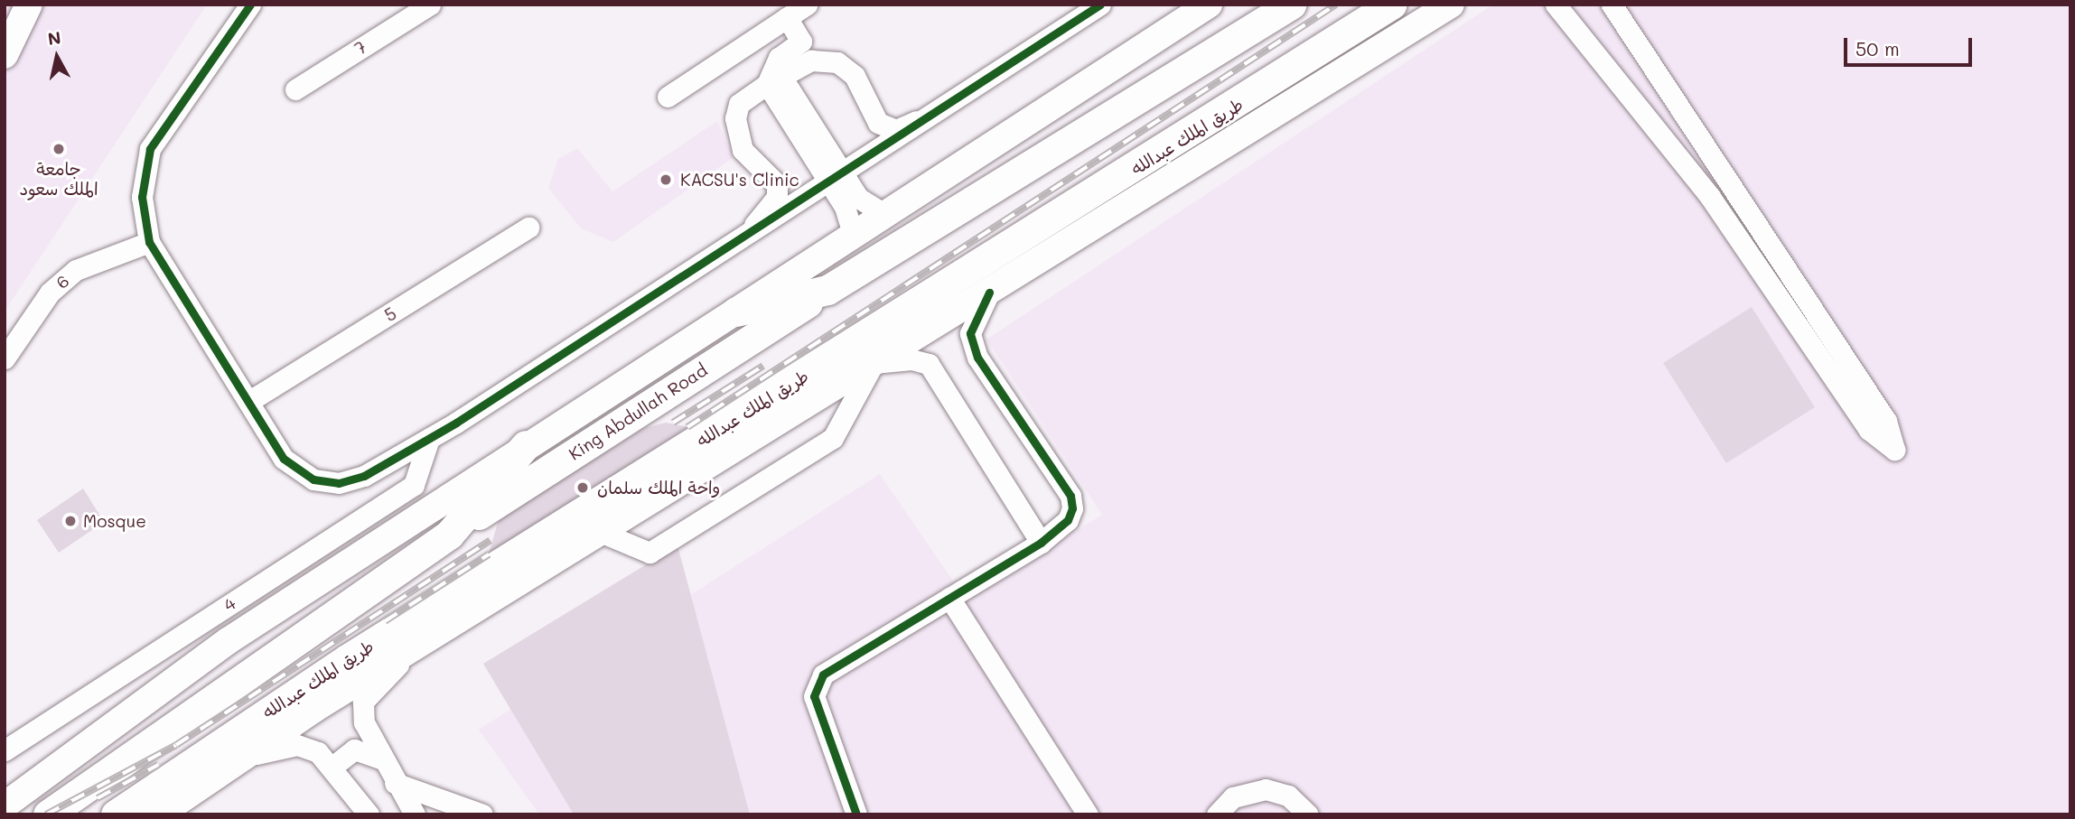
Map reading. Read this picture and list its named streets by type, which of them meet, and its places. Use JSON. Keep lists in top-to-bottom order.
{
  "streets": {
    "highway": ["طريق الملك عبدالله", "King Abdullah Road"],
    "street": [
      "7",
      "6",
      "5",
      "4"
    ]
  },
  "places": [
    "جامعة الملك سعود",
    "KACSU's Clinic",
    "واحة الملك سلمان",
    "Mosque"
  ],
  "scale_bar": "50 m",
  "north": "top"
}
